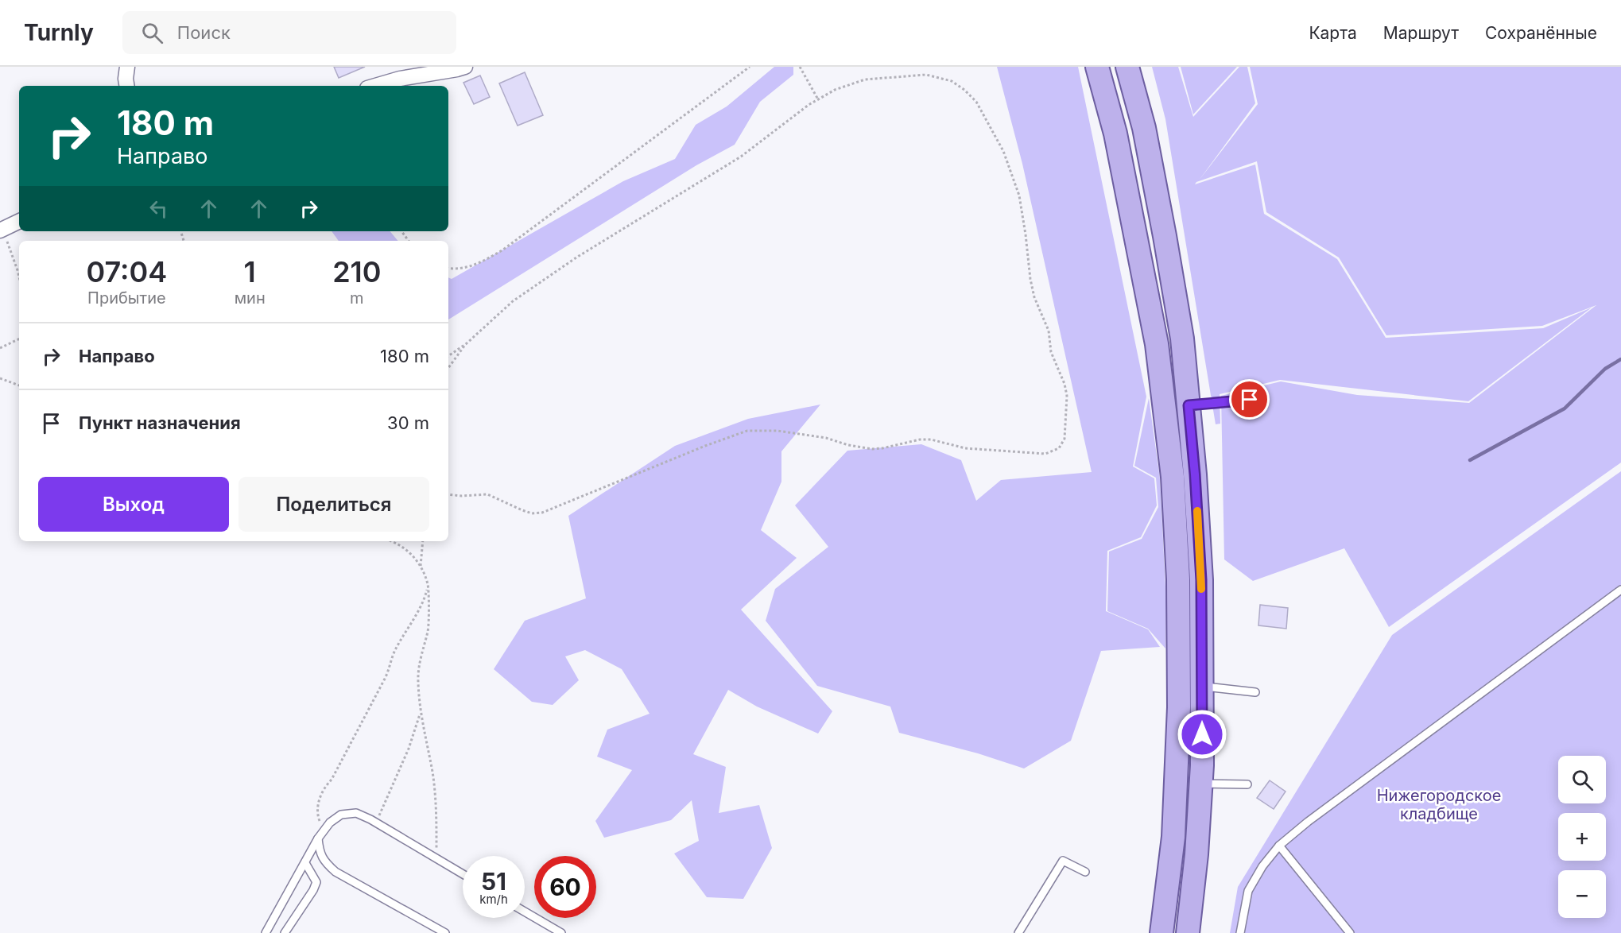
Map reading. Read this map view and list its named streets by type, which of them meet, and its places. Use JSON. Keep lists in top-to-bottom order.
{
  "parks": ["Нижегородское кладбище"],
  "page": {
    "header": "Turnly",
    "search": "Поиск",
    "nav": ["Карта", "Маршрут", "Сохранённые"],
    "turn": ["180 m", "Направо"],
    "eta": [
      "07:04",
      "Прибытие",
      "1",
      "мин",
      "210",
      "m"
    ],
    "list": [
      {
        "name": "Направо",
        "value": "180 m"
      },
      {
        "name": "Пункт назначения",
        "value": "30 m"
      }
    ],
    "buttons": ["Выход", "Поделиться"],
    "map_buttons": ["+", "−"],
    "speed": "51 km/h",
    "limit": "60"
  }
}
